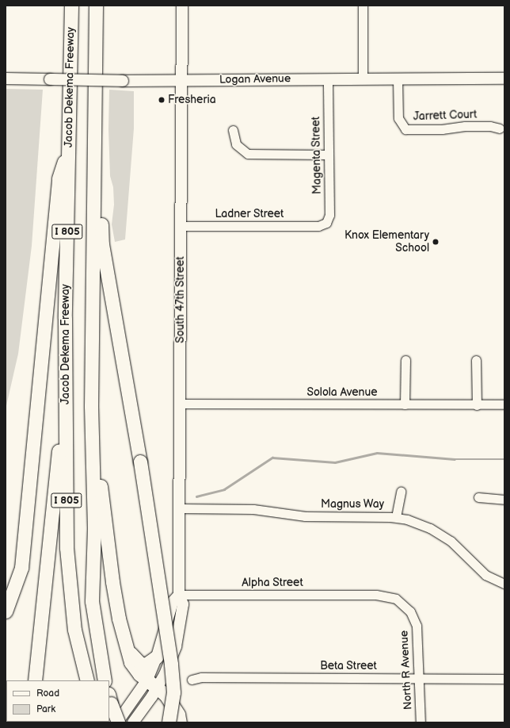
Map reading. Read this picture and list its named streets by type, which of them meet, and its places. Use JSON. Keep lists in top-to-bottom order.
{
  "streets": {
    "highway": ["Jacob Dekema Freeway", "I 805"],
    "main road": ["Logan Avenue", "South 47th Street"],
    "street": [
      "Jarrett Court",
      "Magenta Street",
      "Ladner Street",
      "Solola Avenue",
      "Magnus Way",
      "Alpha Street",
      "Beta Street",
      "North R Avenue"
    ]
  },
  "crossings": [
    ["Logan Avenue", "Jarrett Court"],
    ["Logan Avenue", "Magenta Street"],
    ["Logan Avenue", "South 47th Street"],
    ["Magenta Street", "Ladner Street"],
    ["Ladner Street", "South 47th Street"],
    ["South 47th Street", "Solola Avenue"],
    ["South 47th Street", "Magnus Way"],
    ["South 47th Street", "Alpha Street"],
    ["Alpha Street", "North R Avenue"],
    ["Beta Street", "North R Avenue"]
  ],
  "places": ["Fresheria", "Knox Elementary School"],
  "legend": ["Road", "Park"]
}
